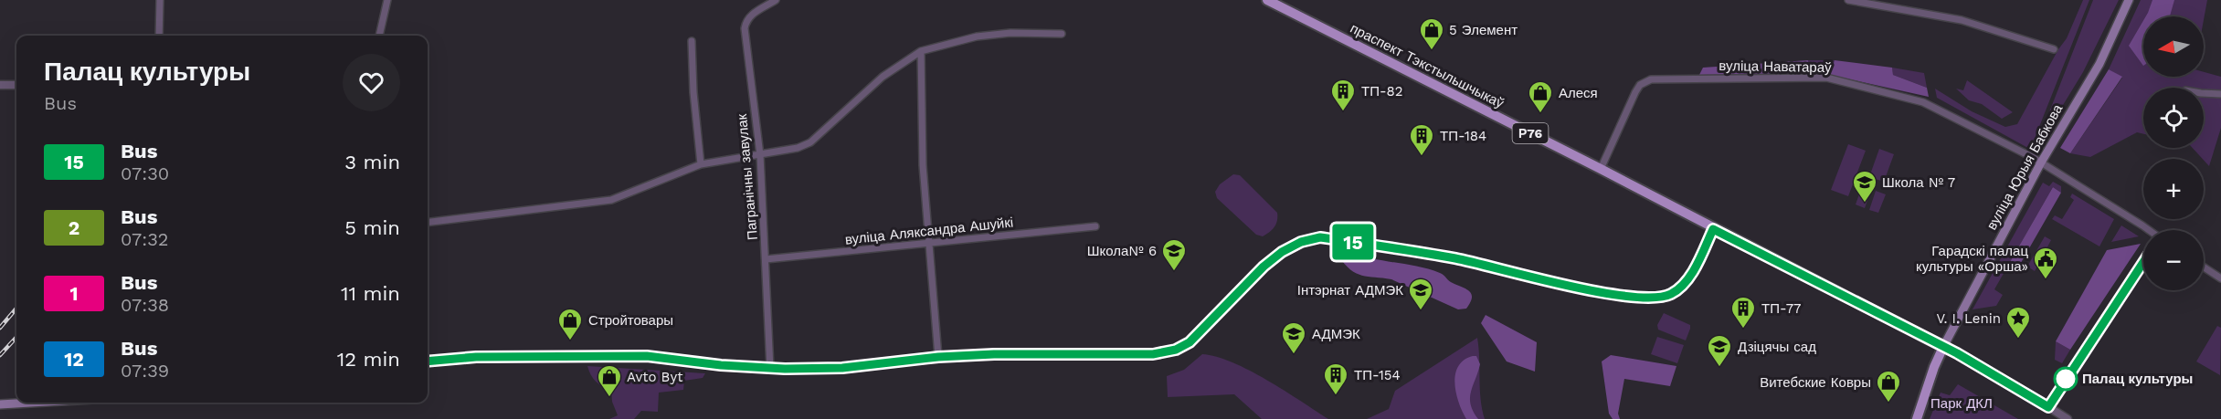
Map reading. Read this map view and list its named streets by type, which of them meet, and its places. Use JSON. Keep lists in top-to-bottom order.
{
  "streets": {
    "main road": ["праспект Тэкстыльшчыкаў", "Р76", "вуліца Юрыя Бабкова"],
    "street": ["вуліца Наватараў", "Пагранічны завулак", "вуліца Аляксандра Ашуйкі"]
  },
  "crossings": [
    ["праспект Тэкстыльшчыкаў", "вуліца Наватараў"],
    ["праспект Тэкстыльшчыкаў", "вуліца Юрыя Бабкова"],
    ["вуліца Наватараў", "вуліца Юрыя Бабкова"],
    ["Пагранічны завулак", "вуліца Аляксандра Ашуйкі"]
  ],
  "parks": ["Парк ДКЛ"],
  "places": {
    "shop": [
      "5 Элемент",
      "Алеся",
      "Стройтовары",
      "Avto Byt",
      "Витебские Ковры"
    ],
    "building": [
      "ТП-82",
      "ТП-184",
      "ТП-77",
      "ТП-154"
    ],
    "school or university": [
      "Школа № 7",
      "Школа№ 6",
      "Інтэрнат АДМЭК",
      "АДМЭК",
      "Дзіцячы сад"
    ],
    "public building": ["Гарадскі палац культуры «Орша»"],
    "place": ["V. I. Lenin"],
    "other": ["Палац культуры"]
  },
  "lines": ["bus line 15"],
  "north": "left",
  "page": {
    "on_map": "15",
    "map_buttons": ["+", "−"],
    "heading": ["Палац культуры", "Bus"],
    "list": [
      {
        "mark": "15",
        "name": "Bus",
        "note": "07:30",
        "value": "3 min"
      },
      {
        "mark": "2",
        "name": "Bus",
        "note": "07:32",
        "value": "5 min"
      },
      {
        "mark": "1",
        "name": "Bus",
        "note": "07:38",
        "value": "11 min"
      },
      {
        "mark": "12",
        "name": "Bus",
        "note": "07:39",
        "value": "12 min"
      }
    ]
  }
}
